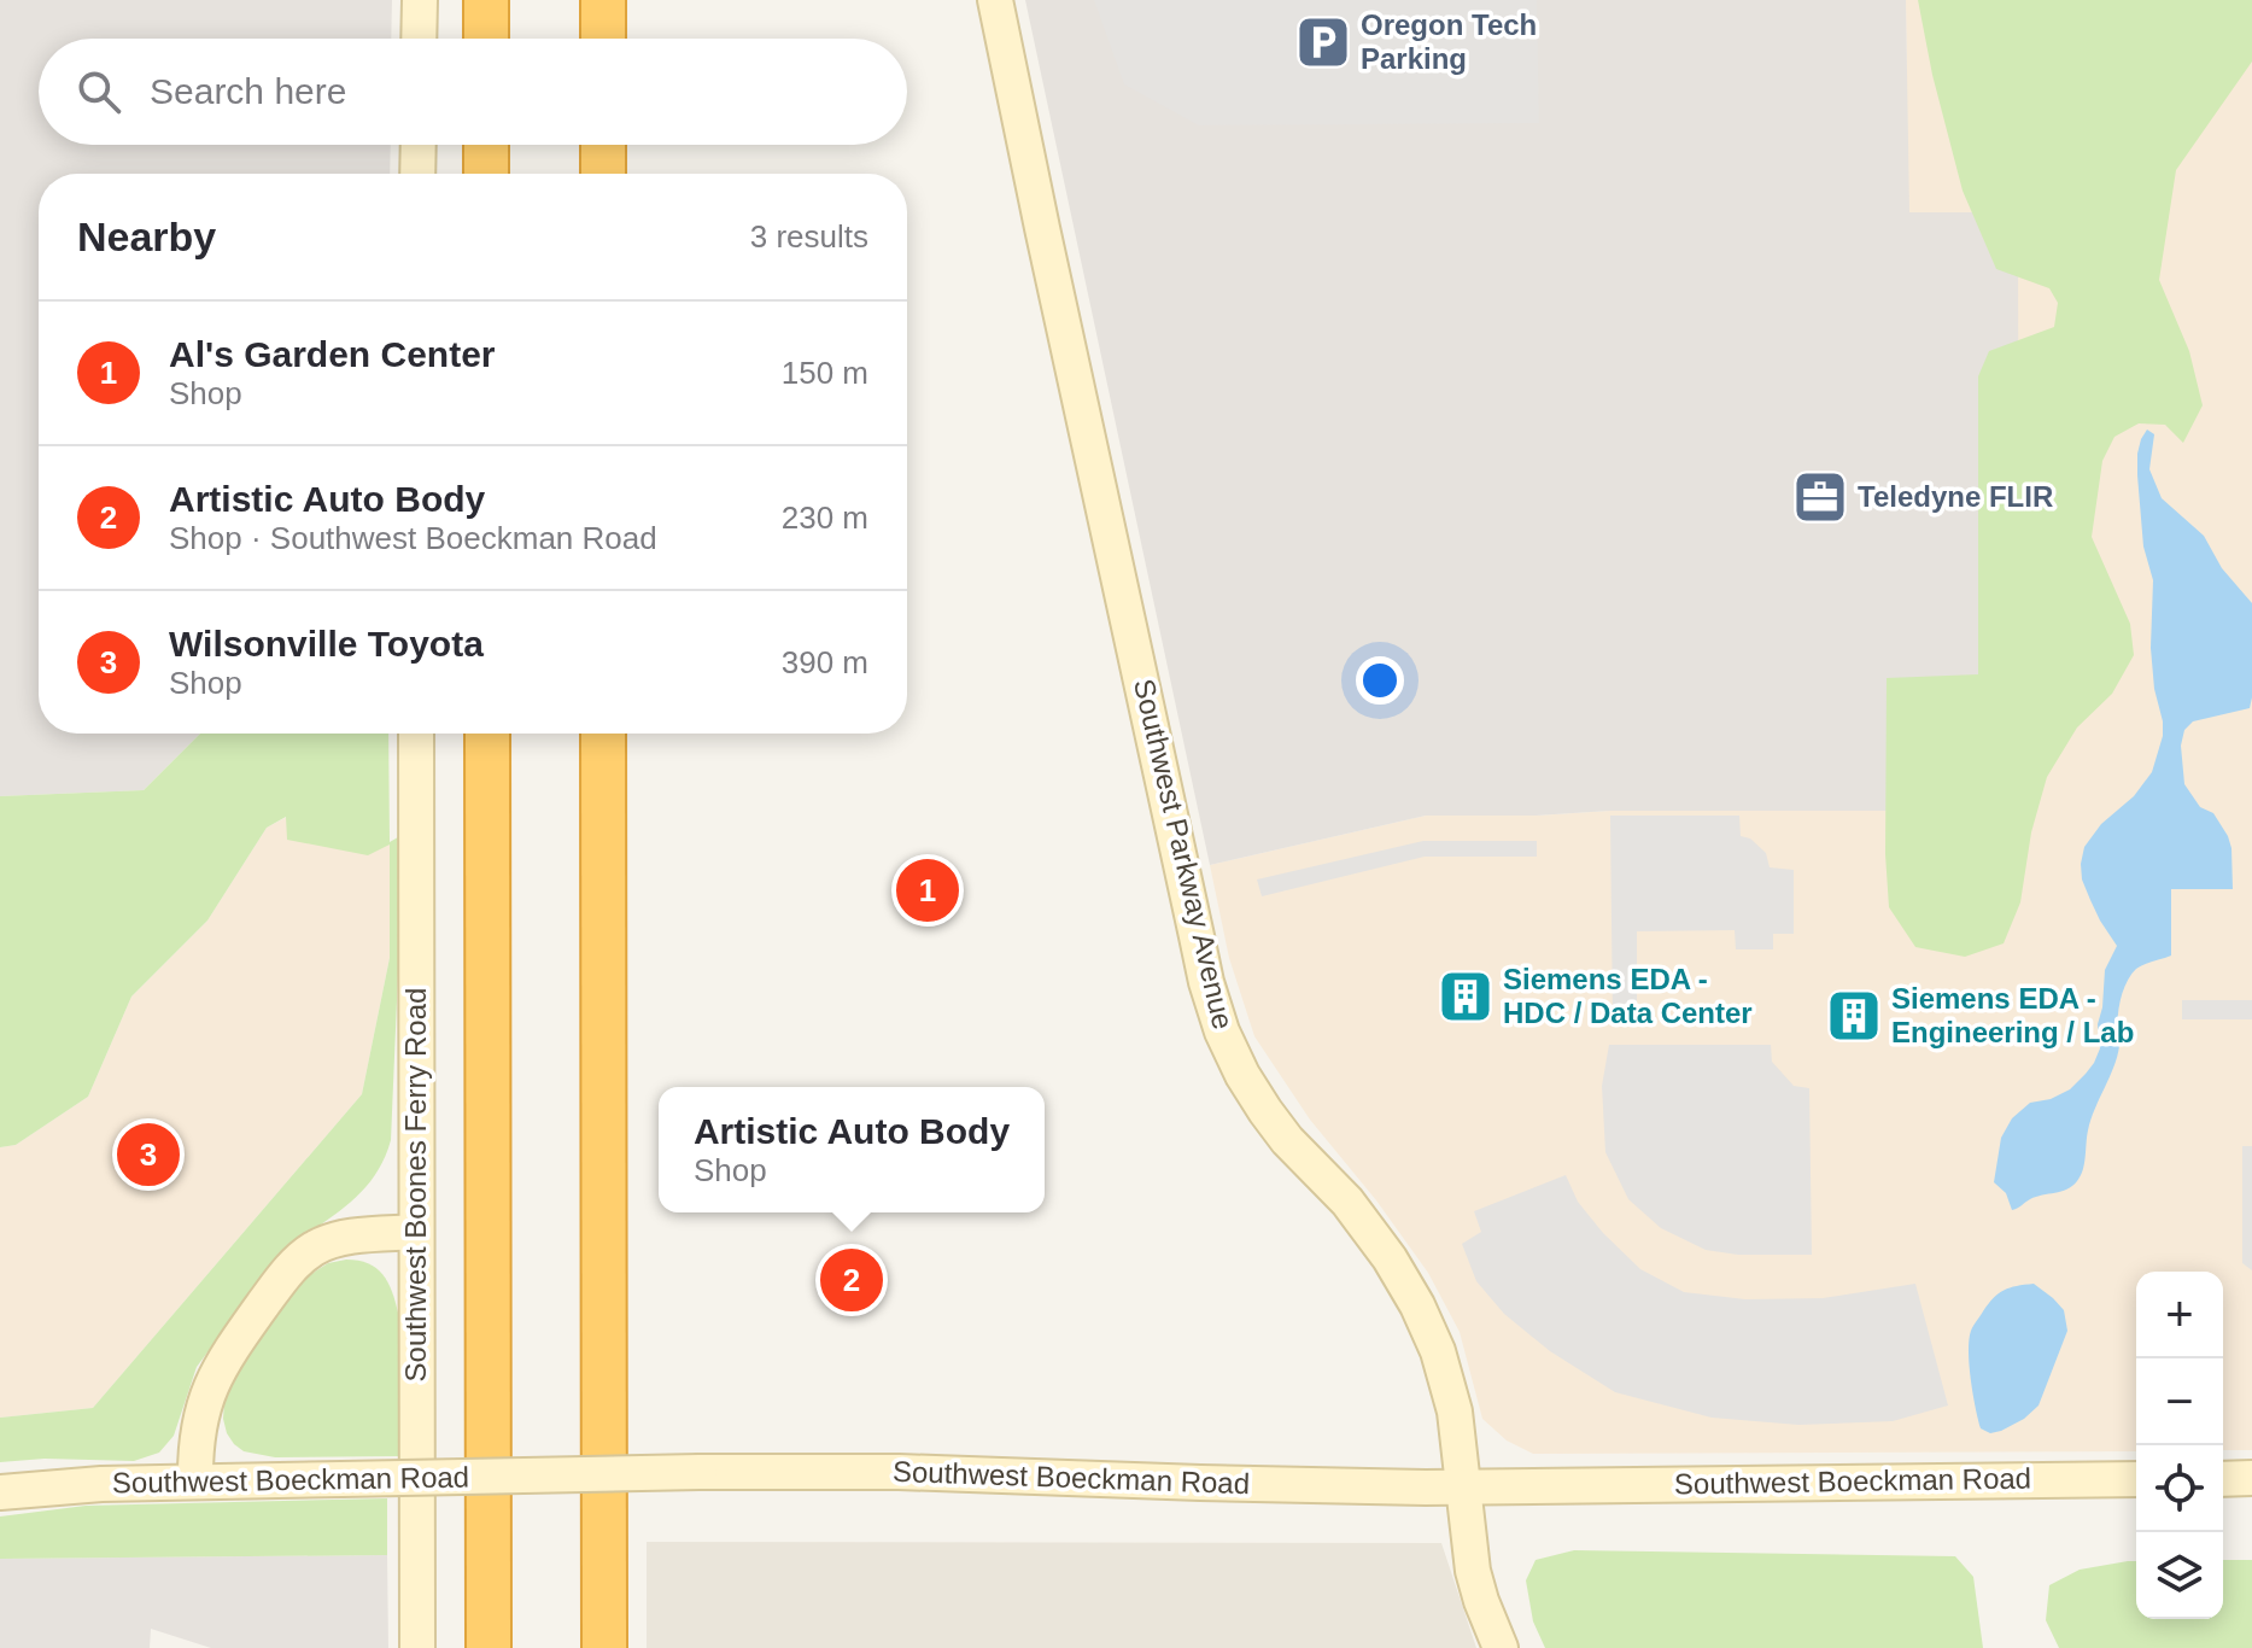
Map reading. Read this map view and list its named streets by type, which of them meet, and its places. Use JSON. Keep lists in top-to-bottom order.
{
  "streets": {
    "street": ["Southwest Parkway Avenue", "Southwest Boones Ferry Road", "Southwest Boeckman Road"]
  },
  "crossings": [
    ["Southwest Parkway Avenue", "Southwest Boeckman Road"]
  ],
  "places": {
    "parking": ["Oregon Tech Parking"],
    "office": ["Teledyne FLIR"],
    "building": ["Siemens EDA - HDC / Data Center", "Siemens EDA - Engineering / Lab"]
  },
  "page": {
    "search": "Search here",
    "heading": ["Nearby", "3 results"],
    "list": [
      {
        "mark": "1",
        "name": "Al's Garden Center",
        "note": "Shop",
        "value": "150 m"
      },
      {
        "mark": "2",
        "name": "Artistic Auto Body",
        "note": "Shop · Southwest Boeckman Road",
        "value": "230 m"
      },
      {
        "mark": "3",
        "name": "Wilsonville Toyota",
        "note": "Shop",
        "value": "390 m"
      }
    ],
    "pins": ["1", "3", "2"],
    "popup": ["Artistic Auto Body", "Shop"],
    "map_buttons": ["+", "−"]
  }
}
